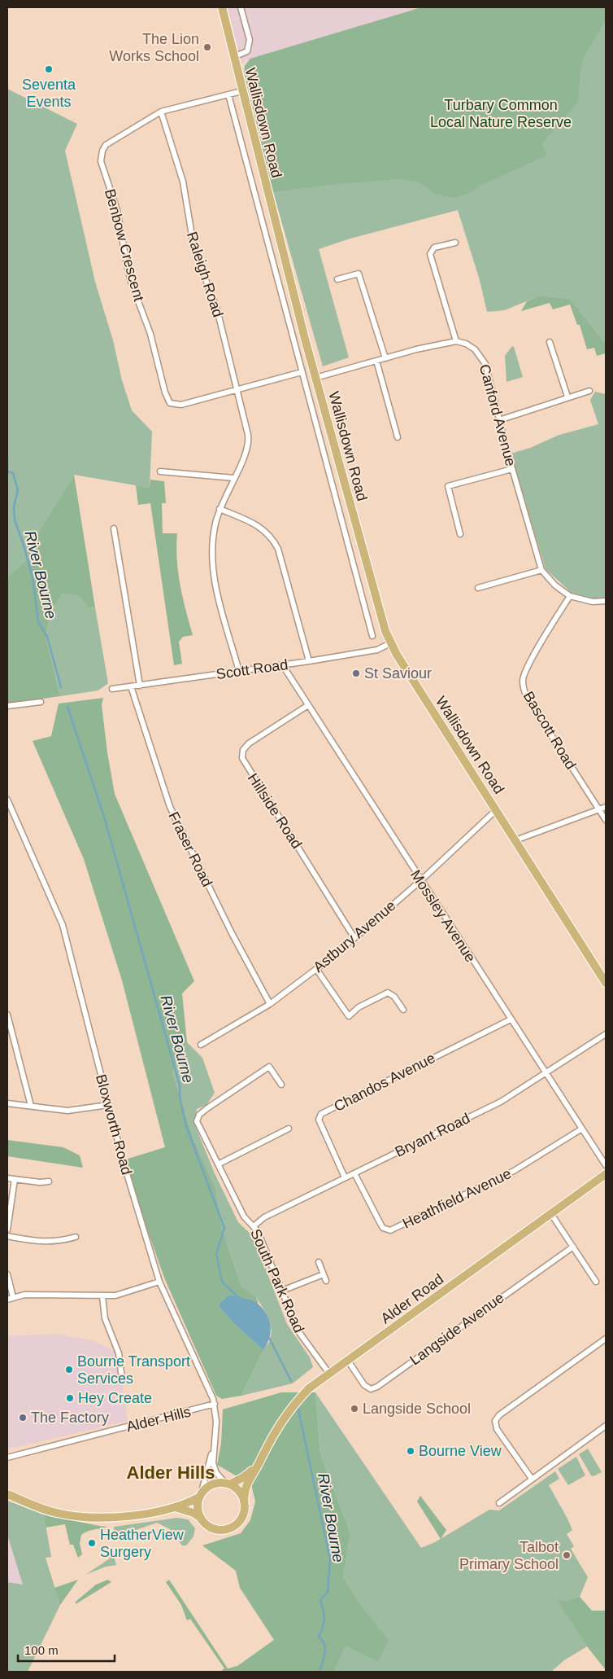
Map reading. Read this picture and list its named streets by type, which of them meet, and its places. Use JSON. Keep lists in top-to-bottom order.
{
  "streets": {
    "main road": ["Wallisdown Road", "Alder Road"],
    "street": [
      "Benbow Crescent",
      "Raleigh Road",
      "Canford Avenue",
      "Scott Road",
      "Bascott Road",
      "Hillside Road",
      "Fraser Road",
      "Mossley Avenue",
      "Astbury Avenue",
      "Chandos Avenue",
      "Bloxworth Road",
      "Bryant Road",
      "Heathfield Avenue",
      "South Park Road",
      "Langside Avenue",
      "Alder Hills"
    ]
  },
  "crossings": [
    ["Wallisdown Road", "Benbow Crescent"],
    ["Wallisdown Road", "Scott Road"],
    ["Wallisdown Road", "Astbury Avenue"],
    ["Benbow Crescent", "Raleigh Road"],
    ["Raleigh Road", "Scott Road"],
    ["Canford Avenue", "Bascott Road"],
    ["Scott Road", "Fraser Road"],
    ["Scott Road", "Mossley Avenue"],
    ["Hillside Road", "Mossley Avenue"],
    ["Hillside Road", "Astbury Avenue"],
    ["Fraser Road", "Astbury Avenue"],
    ["Mossley Avenue", "Astbury Avenue"],
    ["Mossley Avenue", "Chandos Avenue"],
    ["Mossley Avenue", "Bryant Road"],
    ["Mossley Avenue", "Heathfield Avenue"],
    ["Chandos Avenue", "Bryant Road"],
    ["Bloxworth Road", "Alder Road"],
    ["Bloxworth Road", "Alder Hills"],
    ["Bryant Road", "Heathfield Avenue"],
    ["Bryant Road", "South Park Road"],
    ["South Park Road", "Alder Road"],
    ["Alder Road", "Langside Avenue"]
  ],
  "districts": ["Alder Hills"],
  "water": ["River Bourne"],
  "parks": ["Turbary Common Local Nature Reserve"],
  "places": [
    "The Lion Works School",
    "Seventa Events",
    "St Saviour",
    "Bourne Transport Services",
    "Hey Create",
    "Langside School",
    "The Factory",
    "Bourne View",
    "HeatherView Surgery",
    "Talbot Primary School"
  ],
  "scale_bar": "100 m"
}
